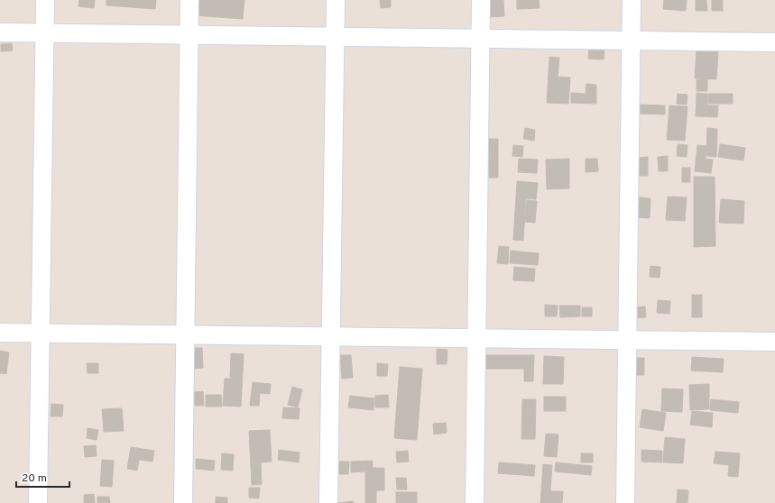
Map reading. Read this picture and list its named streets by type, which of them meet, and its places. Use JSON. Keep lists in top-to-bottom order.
{
  "scale_bar": "20 m"
}
